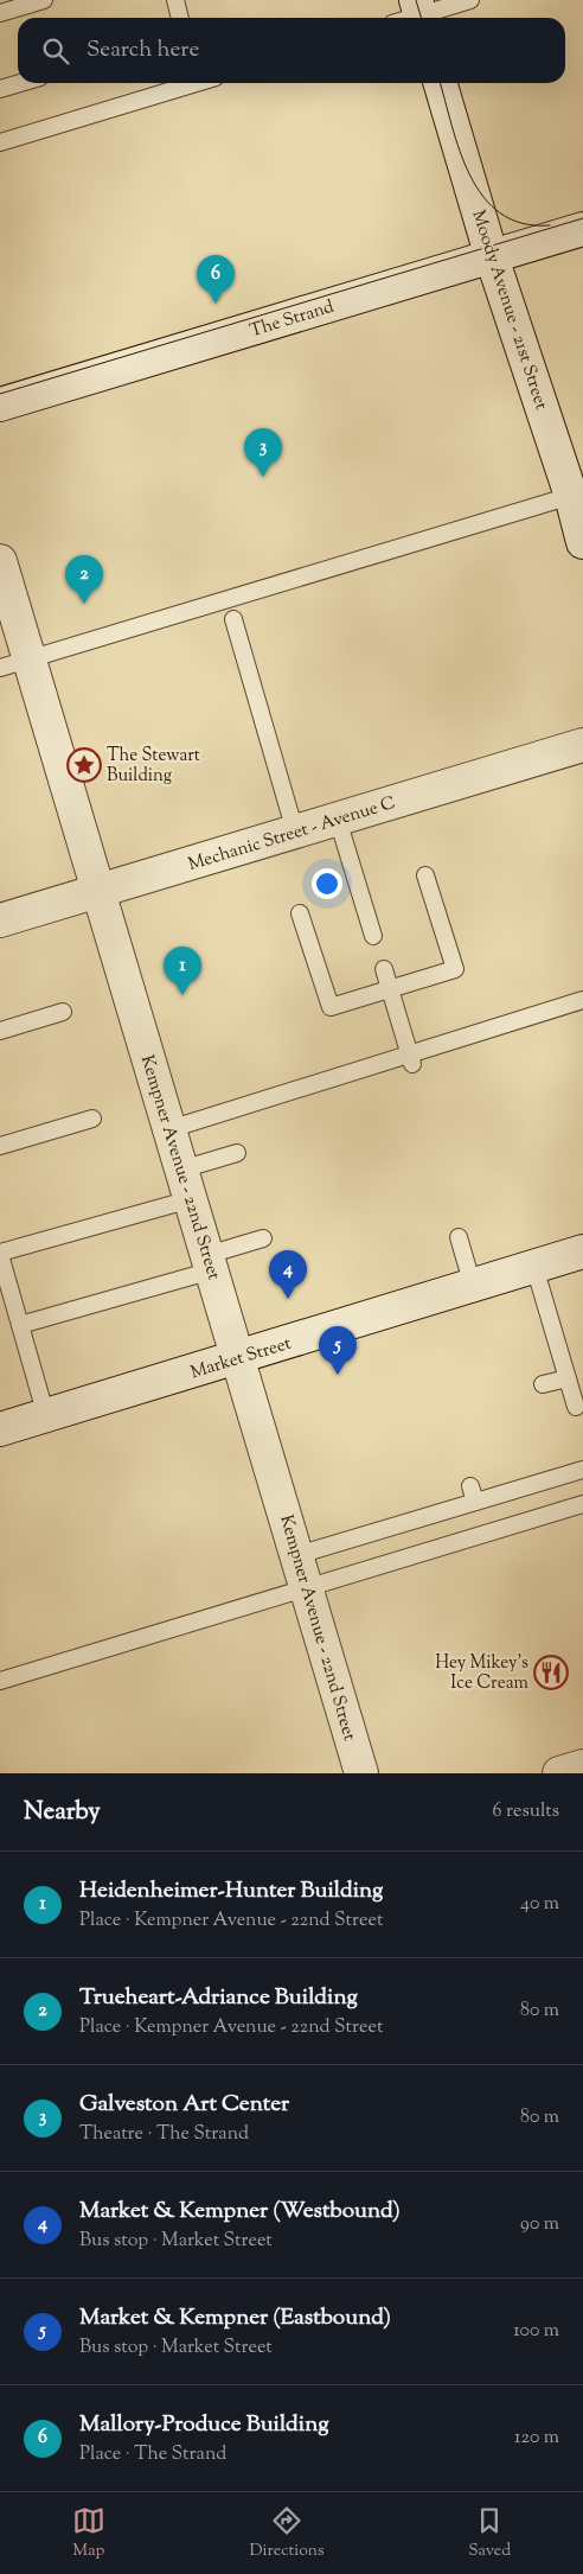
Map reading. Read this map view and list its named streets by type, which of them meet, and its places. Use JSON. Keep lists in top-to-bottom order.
{
  "streets": {
    "street": [
      "Moody Avenue - 21st Street",
      "The Strand",
      "Mechanic Street - Avenue C",
      "Kempner Avenue - 22nd Street",
      "Market Street"
    ]
  },
  "crossings": [
    ["Moody Avenue - 21st Street", "The Strand"],
    ["Mechanic Street - Avenue C", "Kempner Avenue - 22nd Street"],
    ["Kempner Avenue - 22nd Street", "Market Street"]
  ],
  "places": {
    "place": ["The Stewart Building"],
    "restaurant": ["Hey Mikey's Ice Cream"]
  },
  "page": {
    "search": "Search here",
    "pins": [
      "6",
      "3",
      "2",
      "1",
      "4",
      "5"
    ],
    "heading": ["Nearby", "6 results"],
    "list": [
      {
        "mark": "1",
        "name": "Heidenheimer-Hunter Building",
        "note": "Place · Kempner Avenue - 22nd Street",
        "value": "40 m"
      },
      {
        "mark": "2",
        "name": "Trueheart-Adriance Building",
        "note": "Place · Kempner Avenue - 22nd Street",
        "value": "80 m"
      },
      {
        "mark": "3",
        "name": "Galveston Art Center",
        "note": "Theatre · The Strand",
        "value": "80 m"
      },
      {
        "mark": "4",
        "name": "Market & Kempner (Westbound)",
        "note": "Bus stop · Market Street",
        "value": "90 m"
      },
      {
        "mark": "5",
        "name": "Market & Kempner (Eastbound)",
        "note": "Bus stop · Market Street",
        "value": "100 m"
      },
      {
        "mark": "6",
        "name": "Mallory-Produce Building",
        "note": "Place · The Strand",
        "value": "120 m"
      }
    ],
    "nav": ["Map", "Directions", "Saved"]
  }
}
